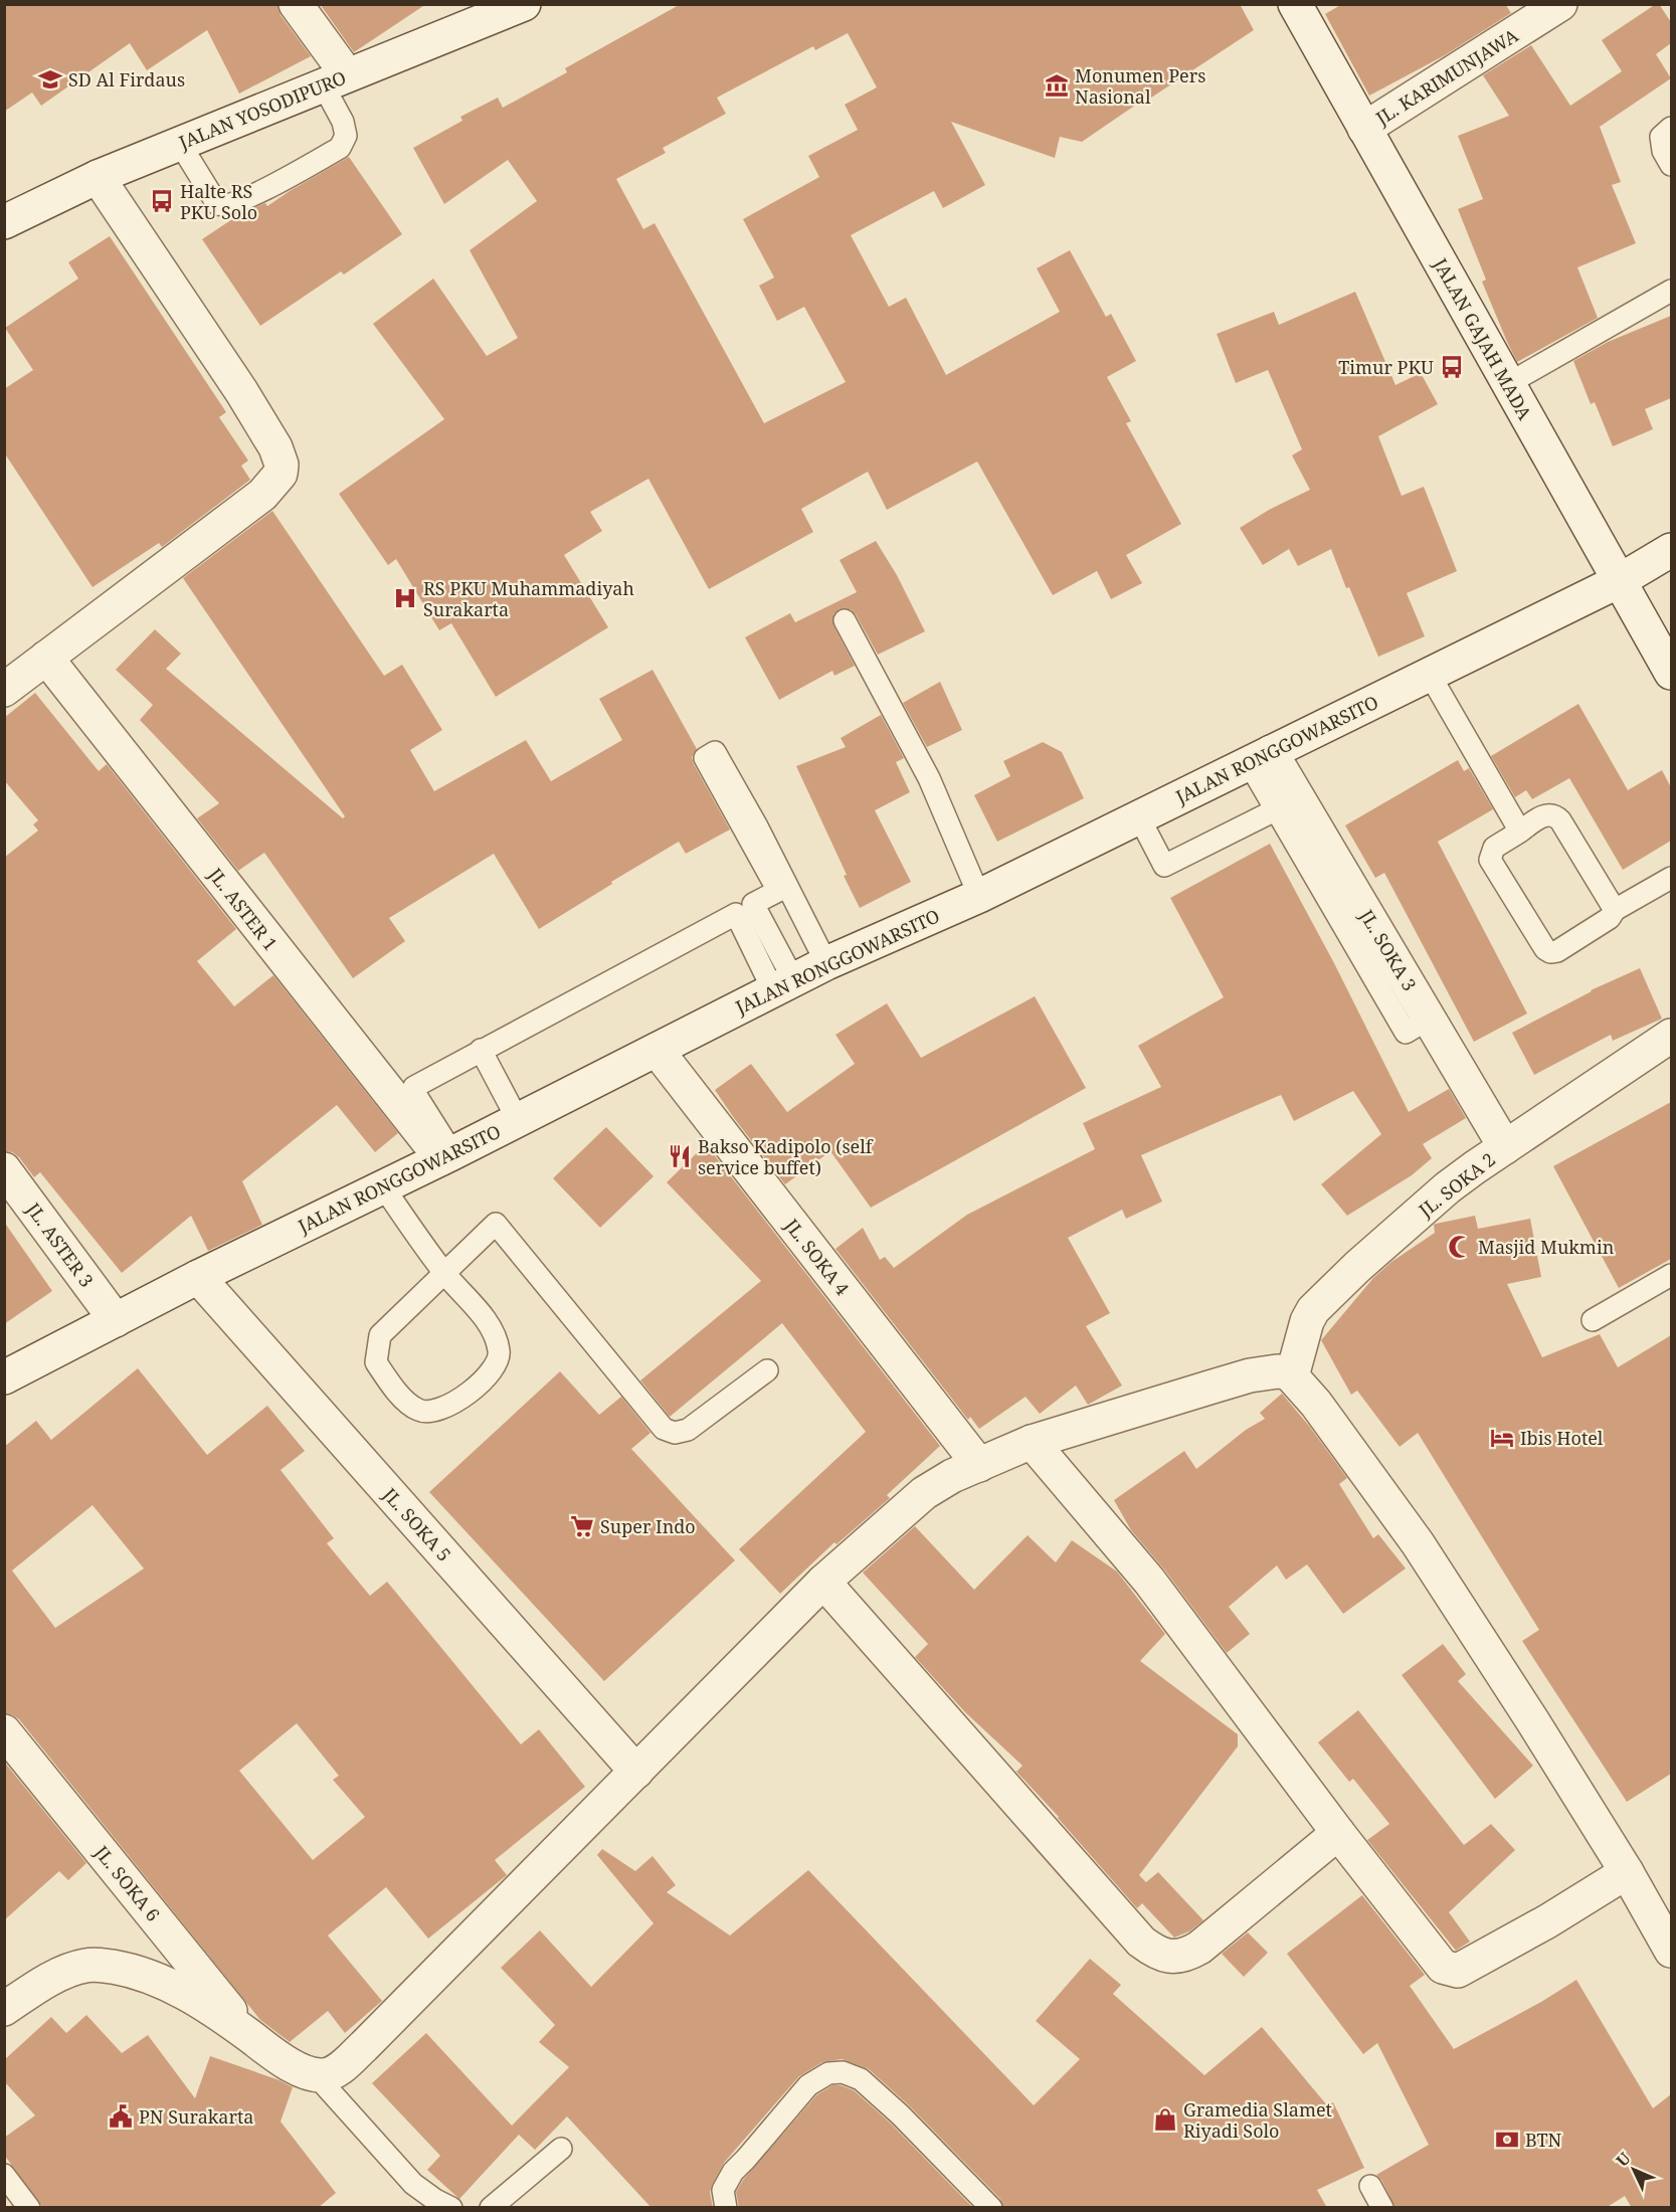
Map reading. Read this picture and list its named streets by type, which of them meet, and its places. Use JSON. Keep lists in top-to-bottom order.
{
  "streets": {
    "street": [
      "JL. KARIMUNJAWA",
      "JALAN YOSODIPURO",
      "JALAN GAJAH MADA",
      "JALAN RONGGOWARSITO",
      "JL. ASTER 1",
      "JL. SOKA 3",
      "JL. SOKA 2",
      "JL. ASTER 3",
      "JL. SOKA 4",
      "JL. SOKA 5",
      "JL. SOKA 6"
    ]
  },
  "crossings": [
    ["JL. KARIMUNJAWA", "JALAN GAJAH MADA"],
    ["JALAN GAJAH MADA", "JALAN RONGGOWARSITO"],
    ["JALAN RONGGOWARSITO", "JL. ASTER 1"],
    ["JALAN RONGGOWARSITO", "JL. SOKA 3"],
    ["JALAN RONGGOWARSITO", "JL. ASTER 3"],
    ["JALAN RONGGOWARSITO", "JL. SOKA 4"],
    ["JALAN RONGGOWARSITO", "JL. SOKA 5"],
    ["JL. SOKA 3", "JL. SOKA 2"]
  ],
  "places": {
    "school or university": ["SD Al Firdaus"],
    "museum": ["Monumen Pers Nasional"],
    "bus stop": ["Halte RS PKU Solo", "Timur PKU"],
    "hospital": ["RS PKU Muhammadiyah Surakarta"],
    "restaurant": ["Bakso Kadipolo (self service buffet)"],
    "mosque": ["Masjid Mukmin"],
    "hotel": ["Ibis Hotel"],
    "supermarket": ["Super Indo"],
    "public building": ["PN Surakarta"],
    "shop": ["Gramedia Slamet Riyadi Solo"],
    "bank": ["BTN"]
  },
  "north": "top left"
}
